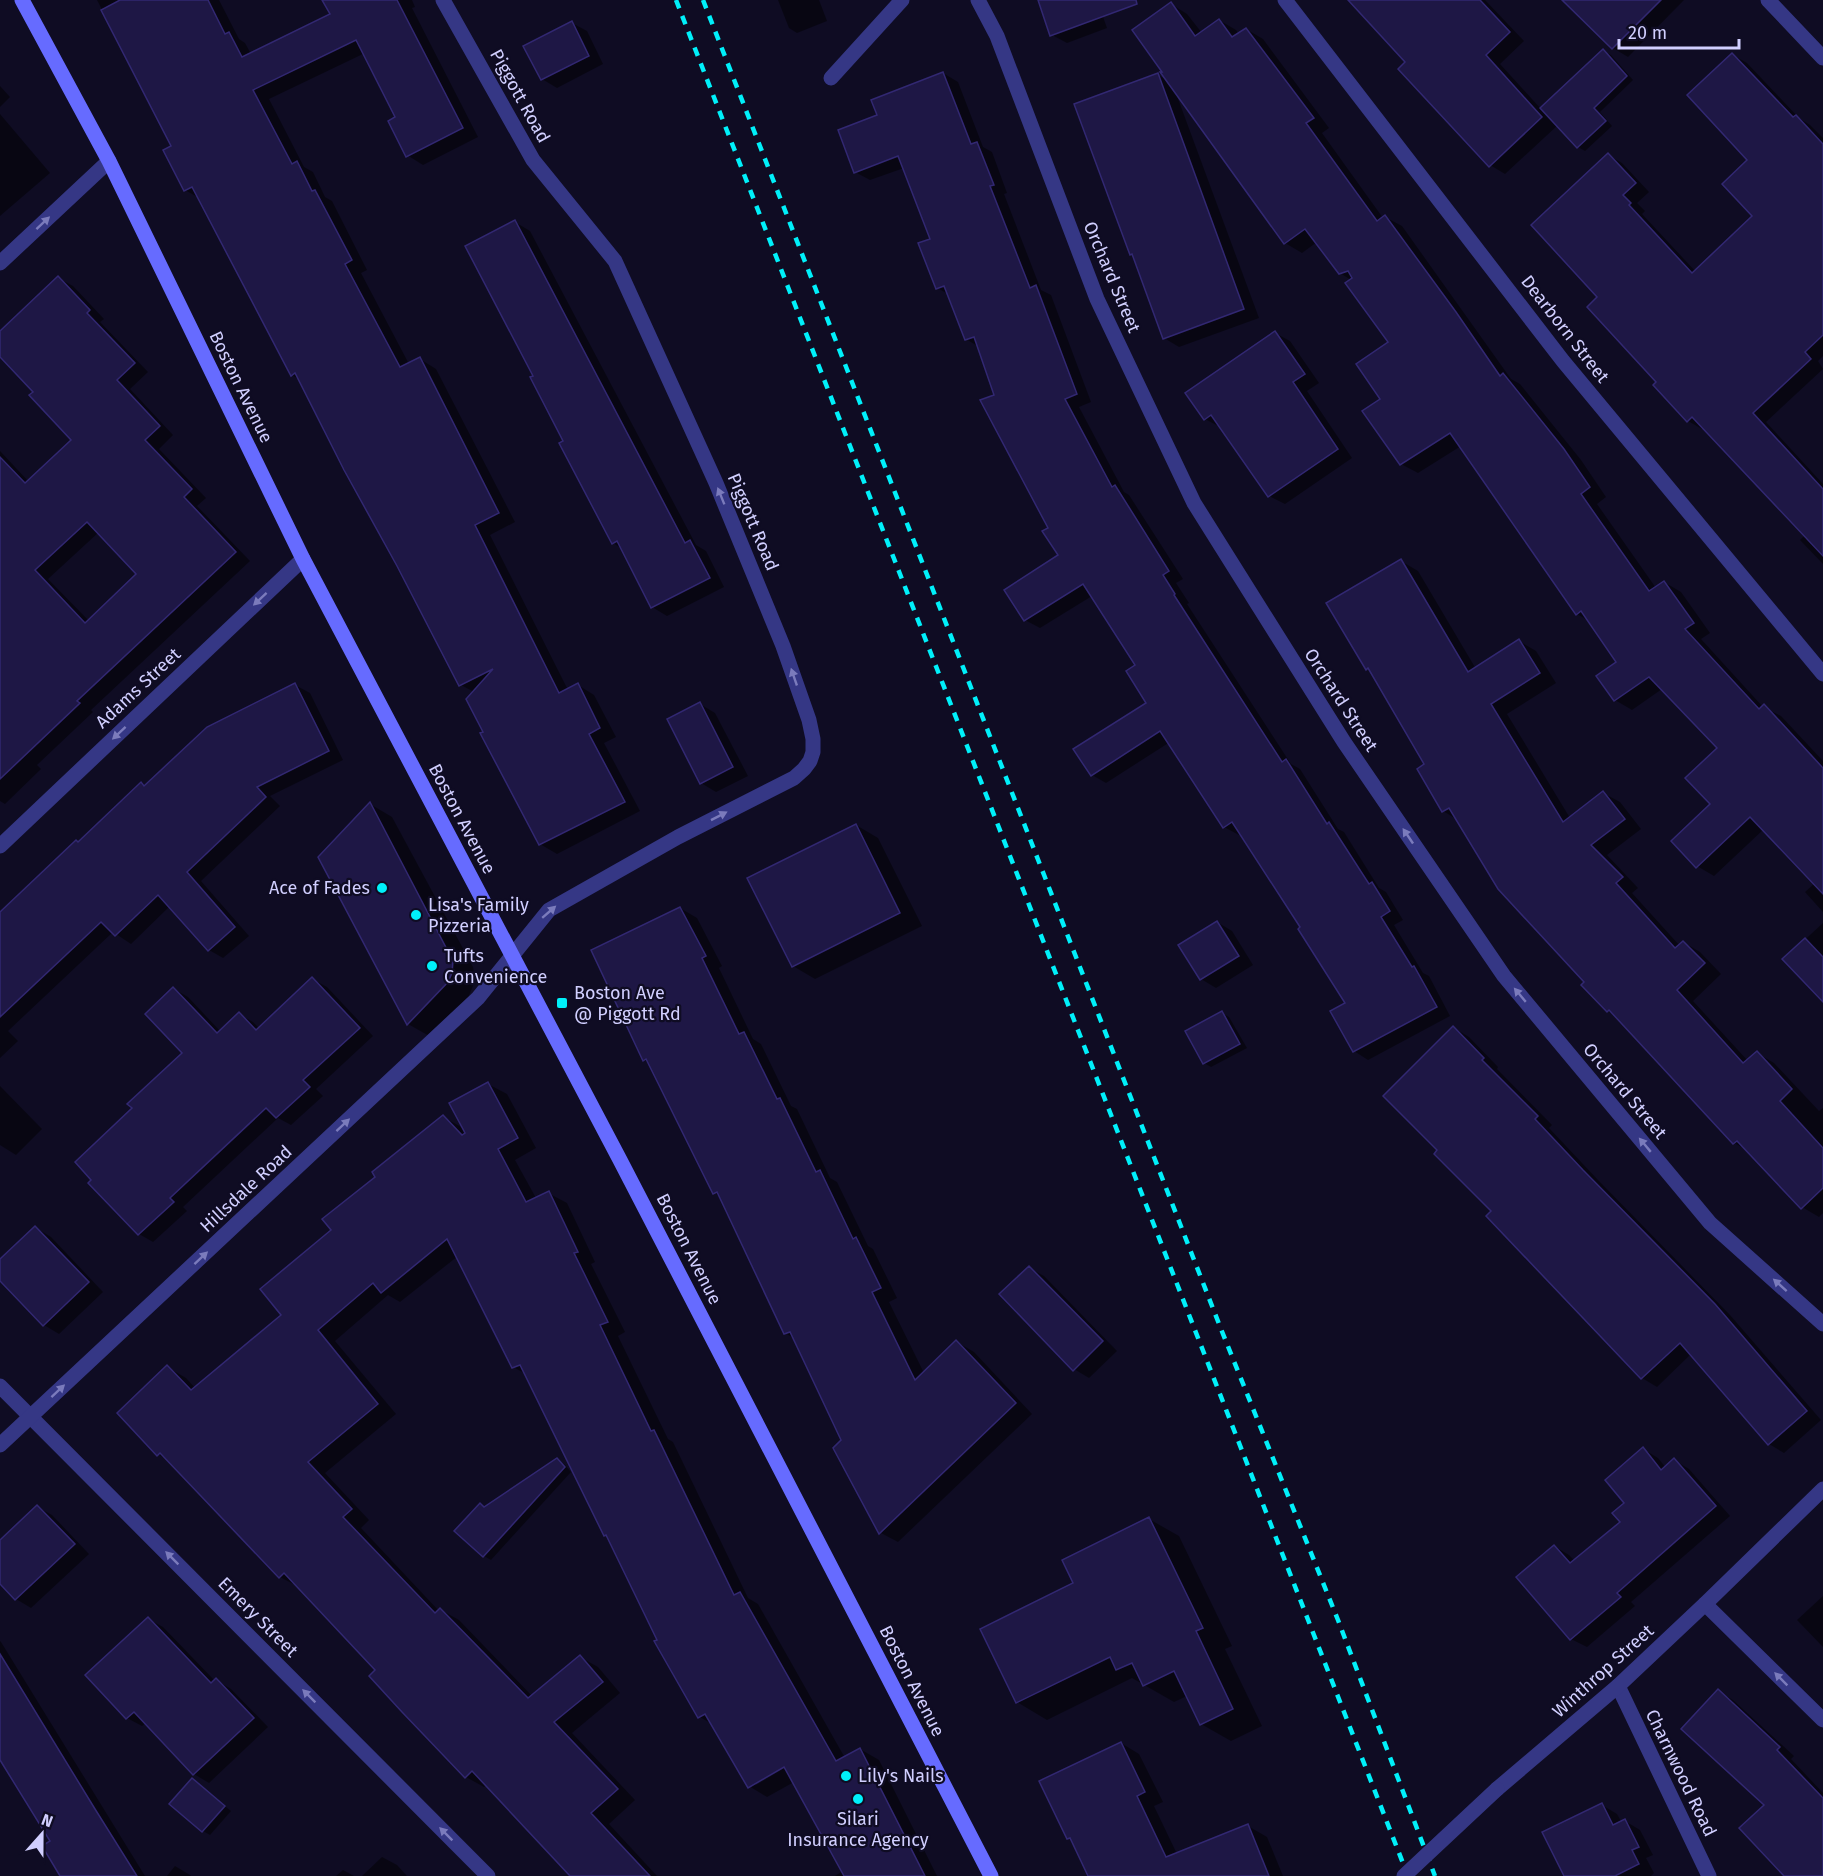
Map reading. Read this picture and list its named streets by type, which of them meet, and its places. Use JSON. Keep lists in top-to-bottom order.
{
  "streets": {
    "main road": ["Boston Avenue"],
    "street": [
      "Piggott Road",
      "Orchard Street",
      "Dearborn Street",
      "Adams Street",
      "Hillsdale Road",
      "Emery Street",
      "Winthrop Street",
      "Charnwood Road"
    ]
  },
  "crossings": [
    ["Piggott Road", "Boston Avenue"],
    ["Piggott Road", "Hillsdale Road"],
    ["Boston Avenue", "Adams Street"],
    ["Boston Avenue", "Hillsdale Road"],
    ["Hillsdale Road", "Emery Street"],
    ["Winthrop Street", "Charnwood Road"]
  ],
  "one_way": [
    "Orchard Street",
    "Adams Street",
    "Hillsdale Road",
    "Emery Street"
  ],
  "places": {
    "other": [
      "Ace of Fades",
      "Lisa's Family Pizzeria",
      "Tufts Convenience",
      "Lily's Nails",
      "Silari Insurance Agency"
    ],
    "transit": ["Boston Ave @ Piggott Rd"]
  },
  "scale_bar": "20 m",
  "north": "top"
}
